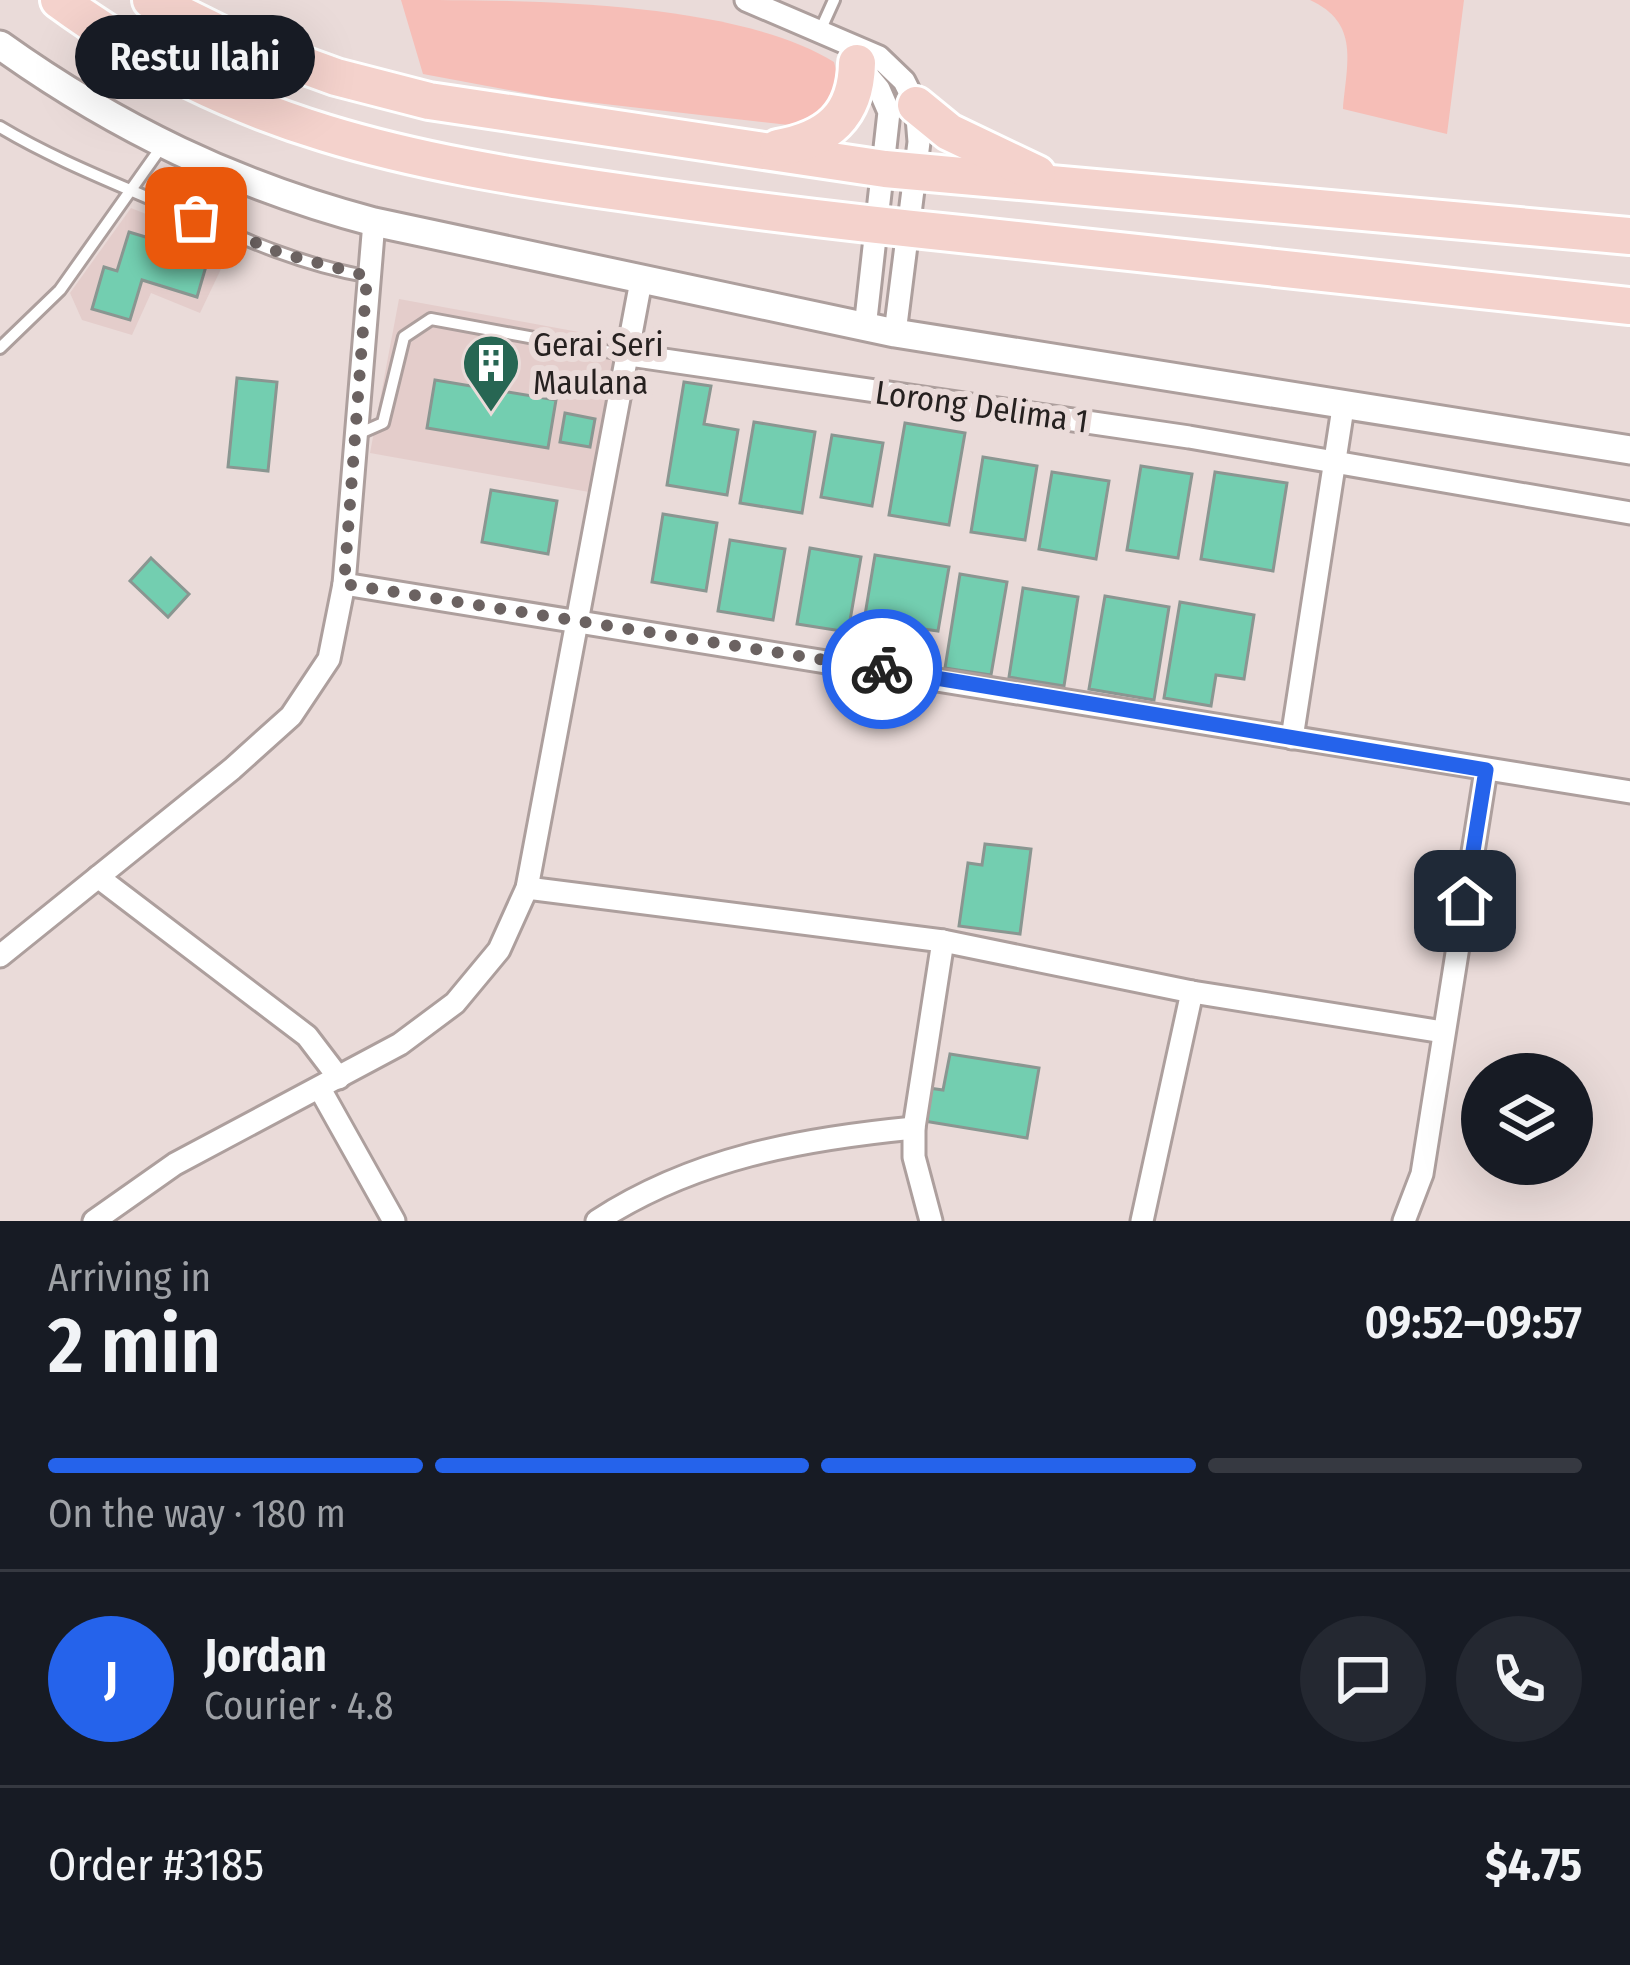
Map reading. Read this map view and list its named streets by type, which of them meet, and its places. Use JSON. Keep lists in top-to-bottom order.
{
  "streets": {
    "street": ["Lorong Delima 1"]
  },
  "places": {
    "other": ["Restu Ilahi"],
    "building": ["Gerai Seri Maulana"]
  },
  "page": {
    "bubble": "Restu Ilahi",
    "heading": ["2 min", "Arriving in", "09:52–09:57"],
    "panel": [
      "Jordan",
      "Courier · 4.8",
      "Order #3185",
      "$4.75"
    ],
    "bar": "On the way · 180 m",
    "round": "J"
  }
}
